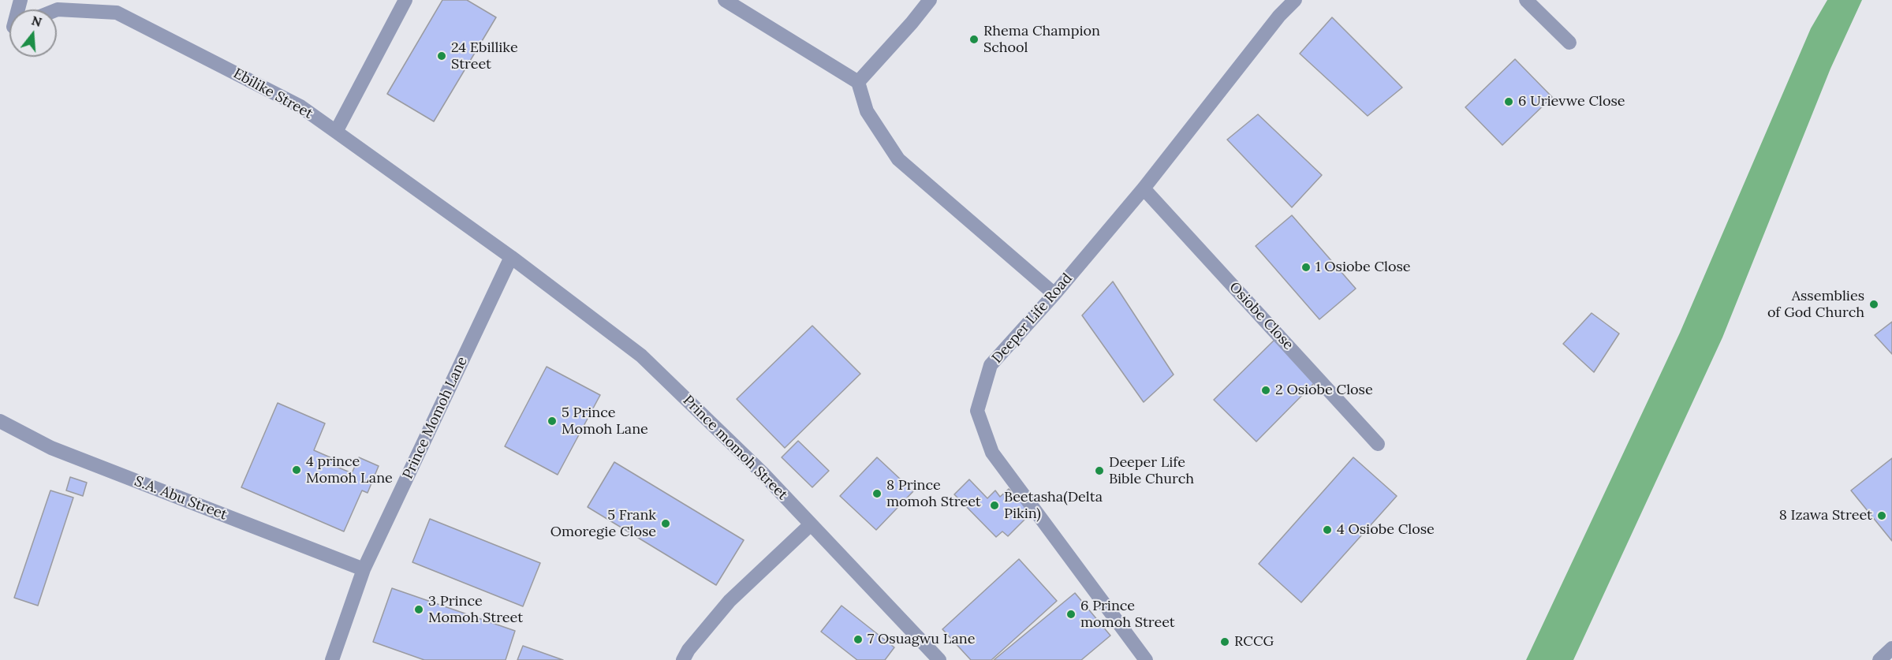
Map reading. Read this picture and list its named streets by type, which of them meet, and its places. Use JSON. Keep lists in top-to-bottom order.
{
  "streets": {
    "street": [
      "Ebilike Street",
      "Osiobe Close",
      "Deeper Life Road",
      "Prince Momoh Lane",
      "Prince momoh Street",
      "S.A. Abu Street"
    ]
  },
  "crossings": [
    ["Ebilike Street", "Prince Momoh Lane"],
    ["Ebilike Street", "Prince momoh Street"],
    ["Osiobe Close", "Deeper Life Road"],
    ["Prince Momoh Lane", "Prince momoh Street"],
    ["Prince Momoh Lane", "S.A. Abu Street"]
  ],
  "places": [
    "Rhema Champion School",
    "24 Ebillike Street",
    "6 Urievwe Close",
    "1 Osiobe Close",
    "Assemblies of God Church",
    "2 Osiobe Close",
    "5 Prince Momoh Lane",
    "4 prince Momoh Lane",
    "Deeper Life Bible Church",
    "8 Prince momoh Street",
    "Beetasha(Delta Pikin)",
    "8 Izawa Street",
    "5 Frank Omoregie Close",
    "4 Osiobe Close",
    "3 Prince Momoh Street",
    "6 Prince momoh Street",
    "7 Osuagwu Lane",
    "RCCG"
  ],
  "north": "top"
}
